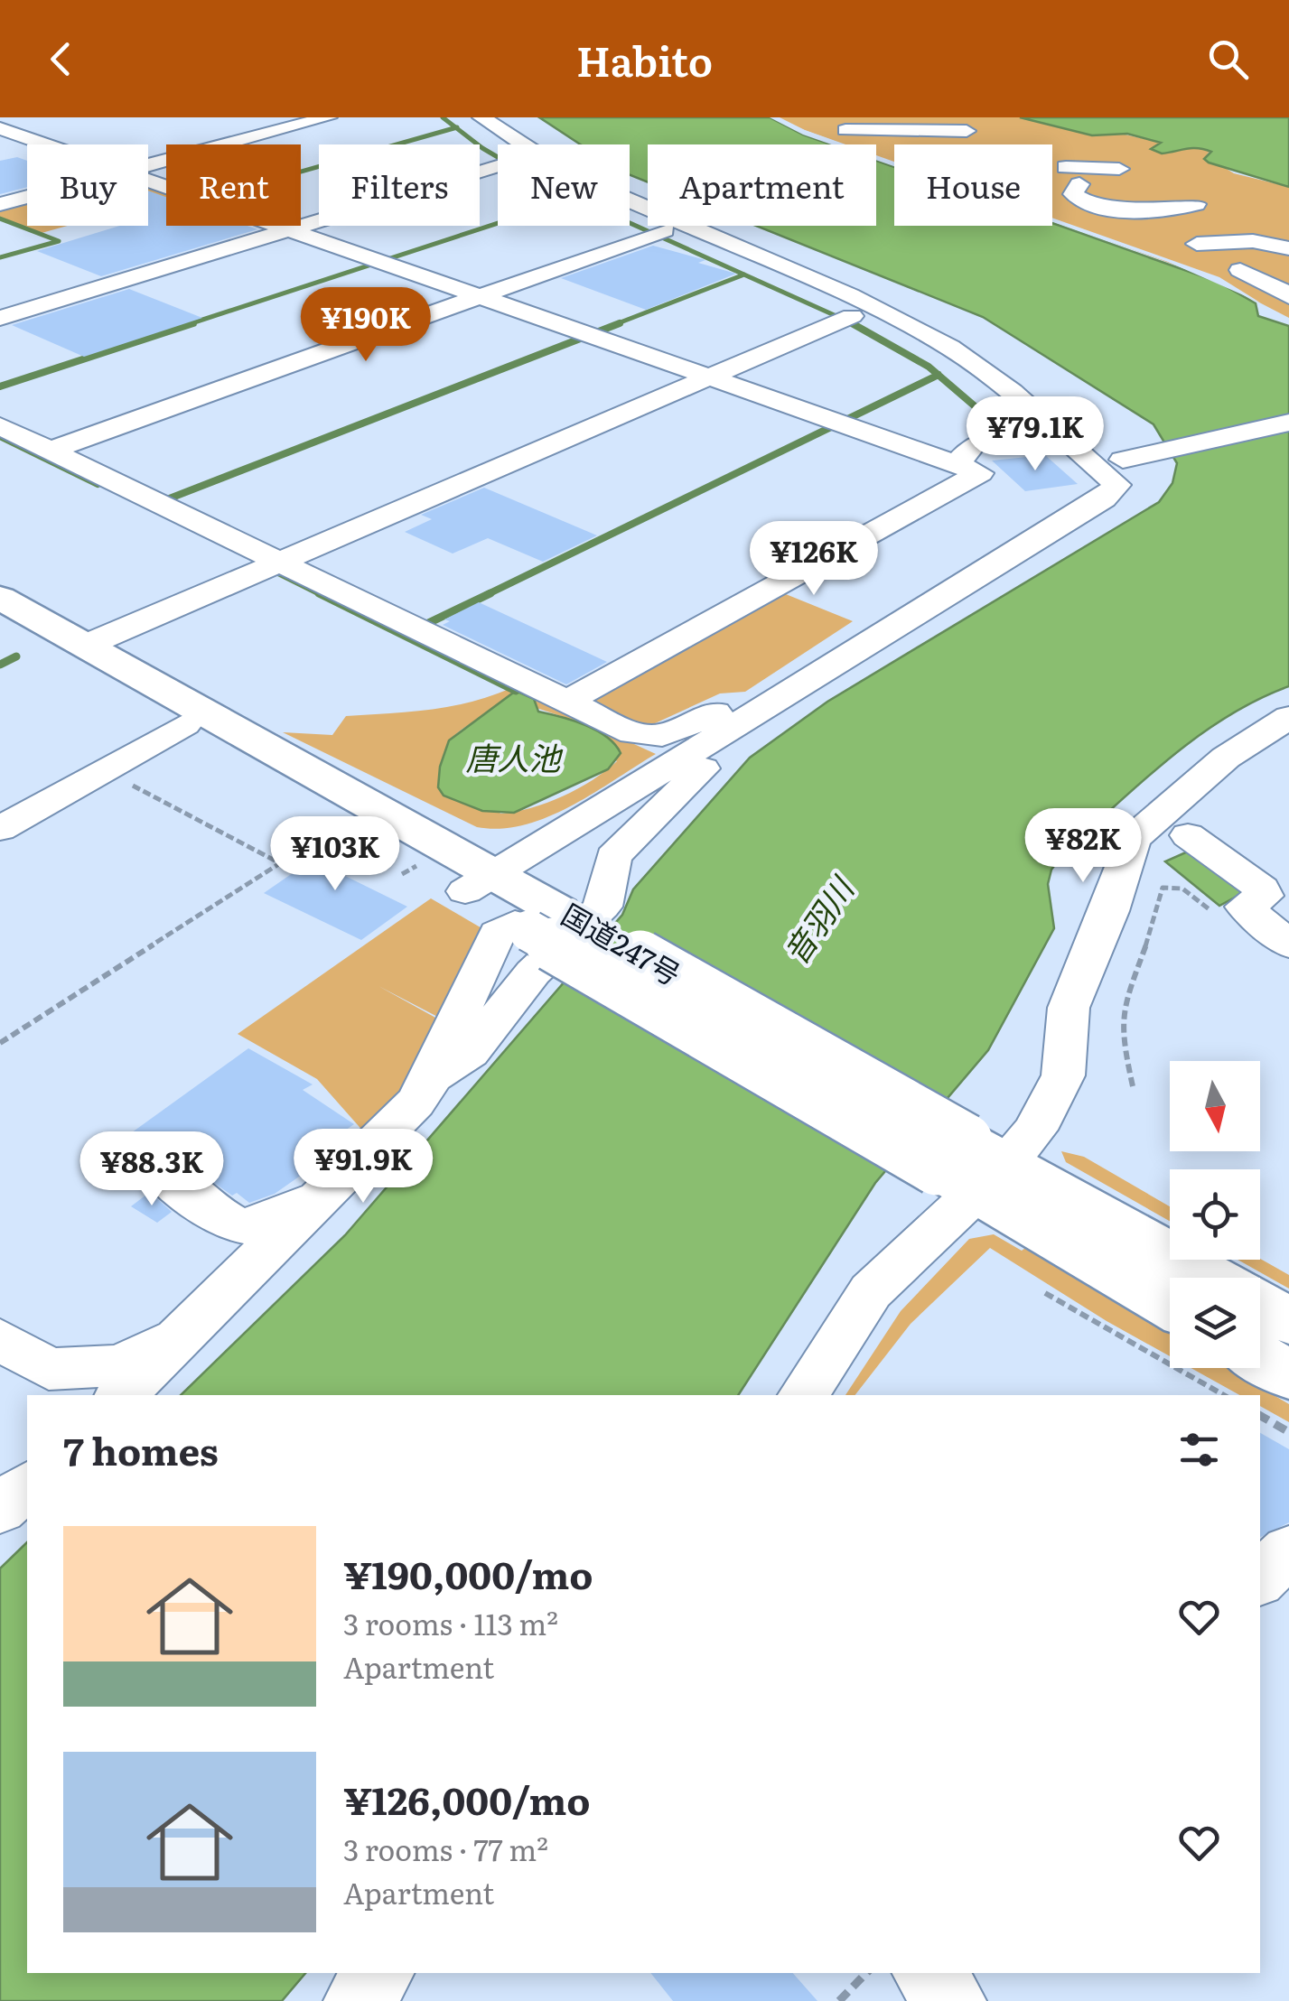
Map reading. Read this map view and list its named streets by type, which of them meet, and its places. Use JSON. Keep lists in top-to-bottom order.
{
  "streets": {
    "highway": ["国道247号"]
  },
  "water": ["唐人池", "音羽川"],
  "north": "bottom",
  "page": {
    "header": "Habito",
    "chip": [
      "Buy",
      "Rent",
      "Filters",
      "New",
      "Apartment",
      "House"
    ],
    "price": [
      "¥190K",
      "¥79.1K",
      "¥126K",
      "¥82K",
      "¥103K",
      "¥91.9K",
      "¥88.3K"
    ],
    "heading": "7 homes",
    "list": [
      {
        "name": "¥190,000/mo",
        "note": "3 rooms · 113 m² · Apartment"
      },
      {
        "name": "¥126,000/mo",
        "note": "3 rooms · 77 m² · Apartment"
      }
    ]
  }
}
